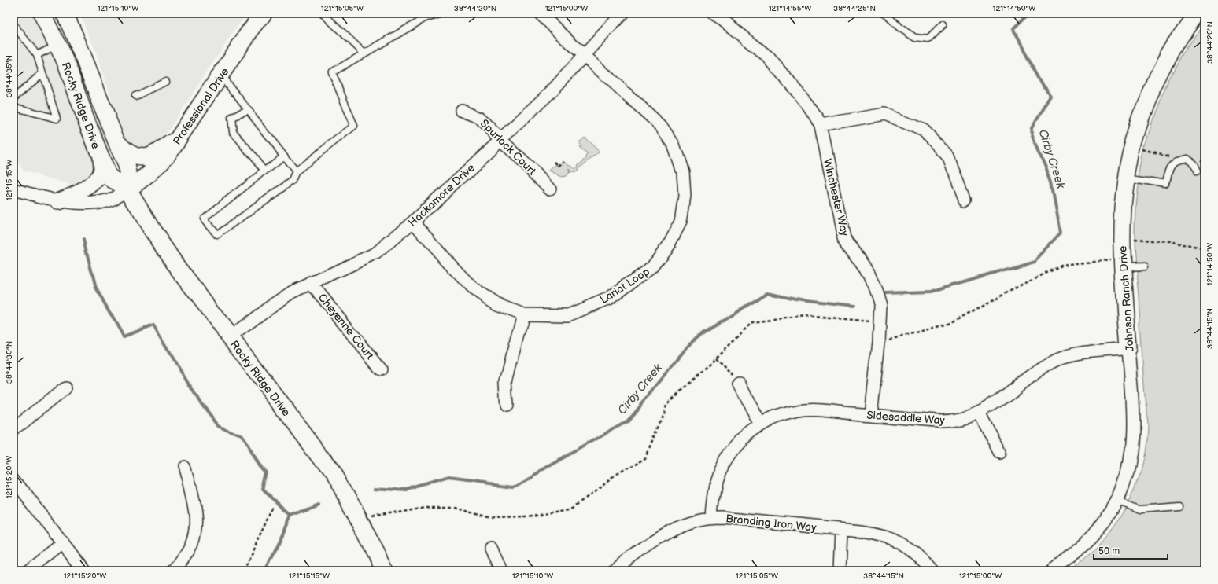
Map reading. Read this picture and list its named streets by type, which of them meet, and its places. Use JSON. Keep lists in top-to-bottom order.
{
  "streets": {
    "main road": ["Rocky Ridge Drive", "Professional Drive", "Johnson Ranch Drive"],
    "street": [
      "Spurlock Court",
      "Hackamore Drive",
      "Winchester Way",
      "Lariat Loop",
      "Cheyenne Court",
      "Sidesaddle Way",
      "Branding Iron Way"
    ]
  },
  "crossings": [
    ["Rocky Ridge Drive", "Professional Drive"],
    ["Rocky Ridge Drive", "Hackamore Drive"],
    ["Spurlock Court", "Hackamore Drive"],
    ["Hackamore Drive", "Lariat Loop"],
    ["Hackamore Drive", "Cheyenne Court"],
    ["Winchester Way", "Sidesaddle Way"],
    ["Johnson Ranch Drive", "Sidesaddle Way"],
    ["Sidesaddle Way", "Branding Iron Way"]
  ],
  "water": ["Cirby Creek"],
  "scale_bar": "50 m",
  "coordinates": [
    "121°15'10\"W",
    "121°15'05\"W",
    "38°44'30\"N",
    "121°15'00\"W",
    "121°14'55\"W",
    "38°44'25\"N",
    "121°14'50\"W",
    "38°44'20\"N",
    "38°44'35\"N",
    "121°15'15\"W",
    "38°44'15\"N",
    "121°15'20\"W"
  ]
}
